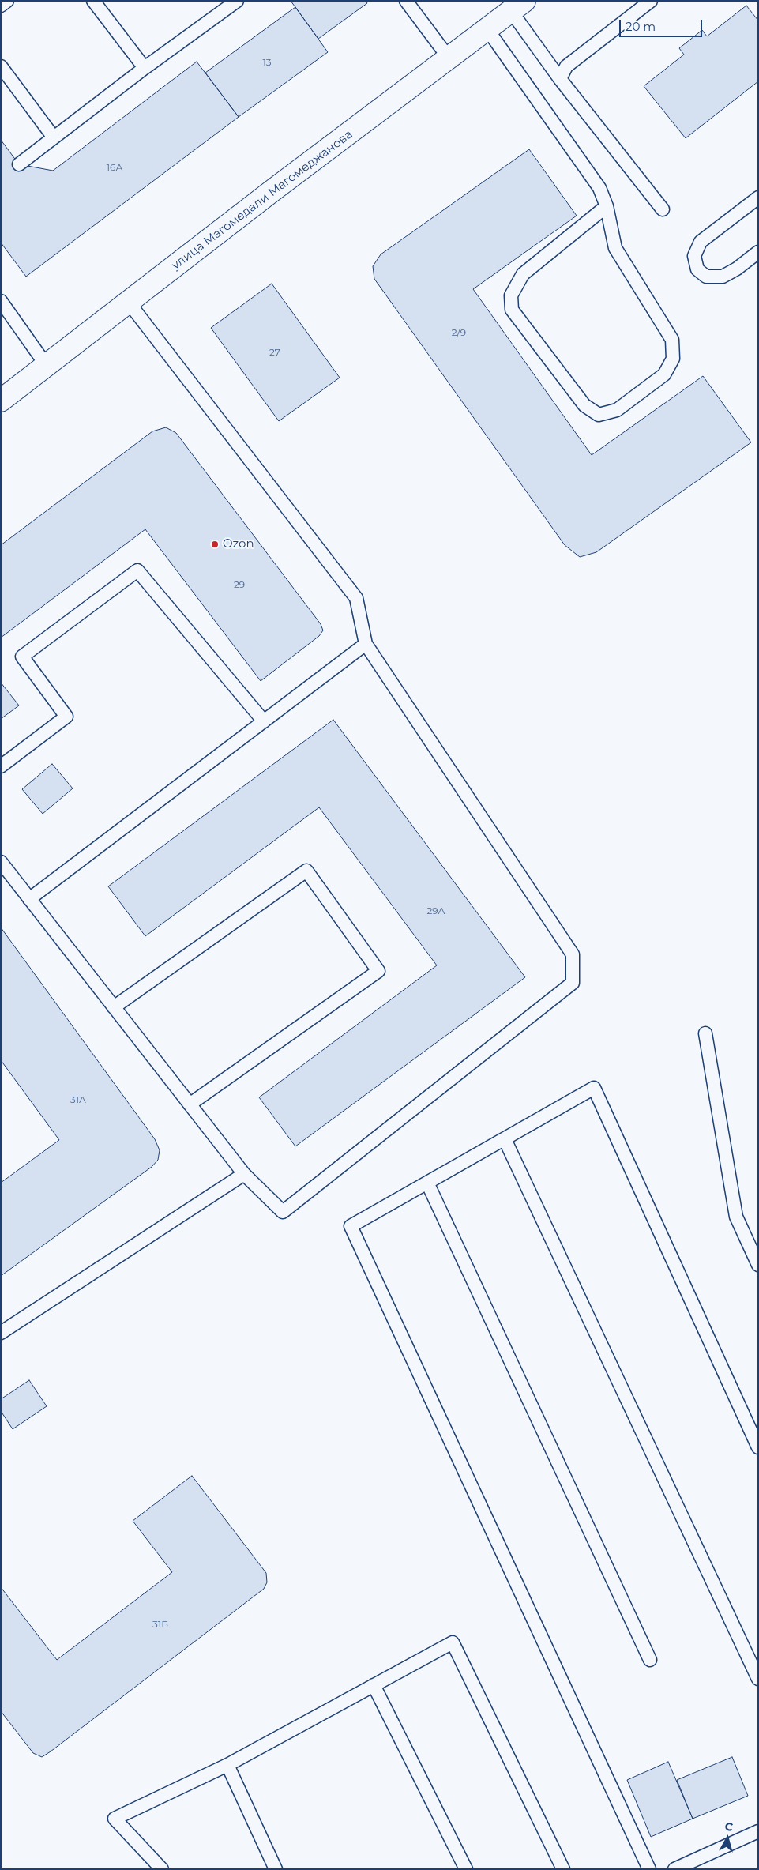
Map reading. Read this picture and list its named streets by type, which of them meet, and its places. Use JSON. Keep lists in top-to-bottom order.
{
  "streets": {
    "street": ["улица Магомедали Магомеджановa"]
  },
  "places": ["Ozon"],
  "house_numbers": [
    "13",
    "16А",
    "2/9",
    "27",
    "29",
    "29А",
    "31А",
    "31Б"
  ],
  "scale_bar": "20 m",
  "north": "top"
}
